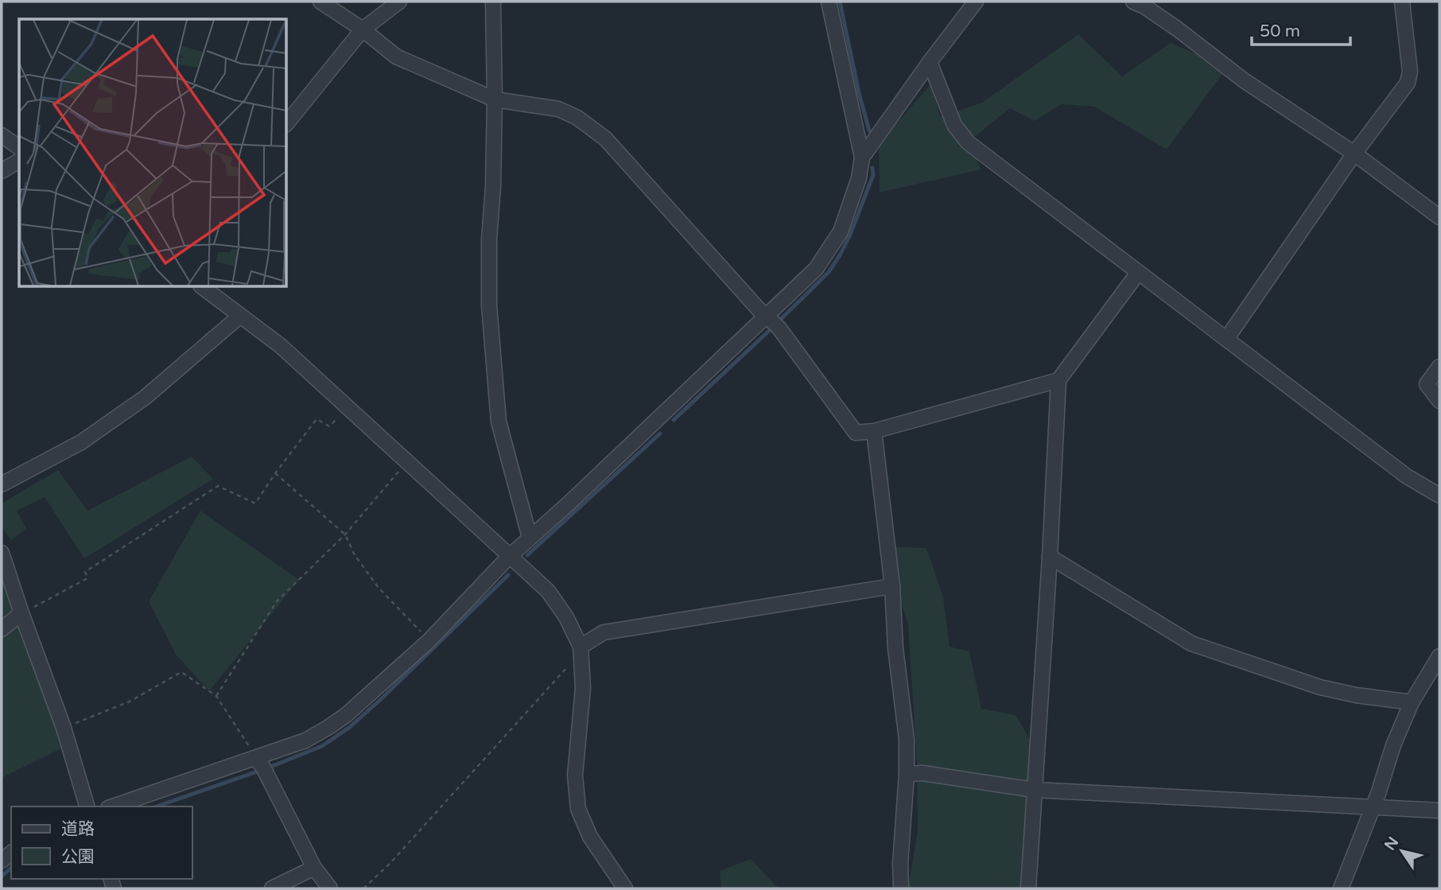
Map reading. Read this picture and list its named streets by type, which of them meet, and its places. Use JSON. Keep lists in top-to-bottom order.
{
  "legend": ["道路", "公園"],
  "scale_bar": "50 m",
  "north": "top left"
}
